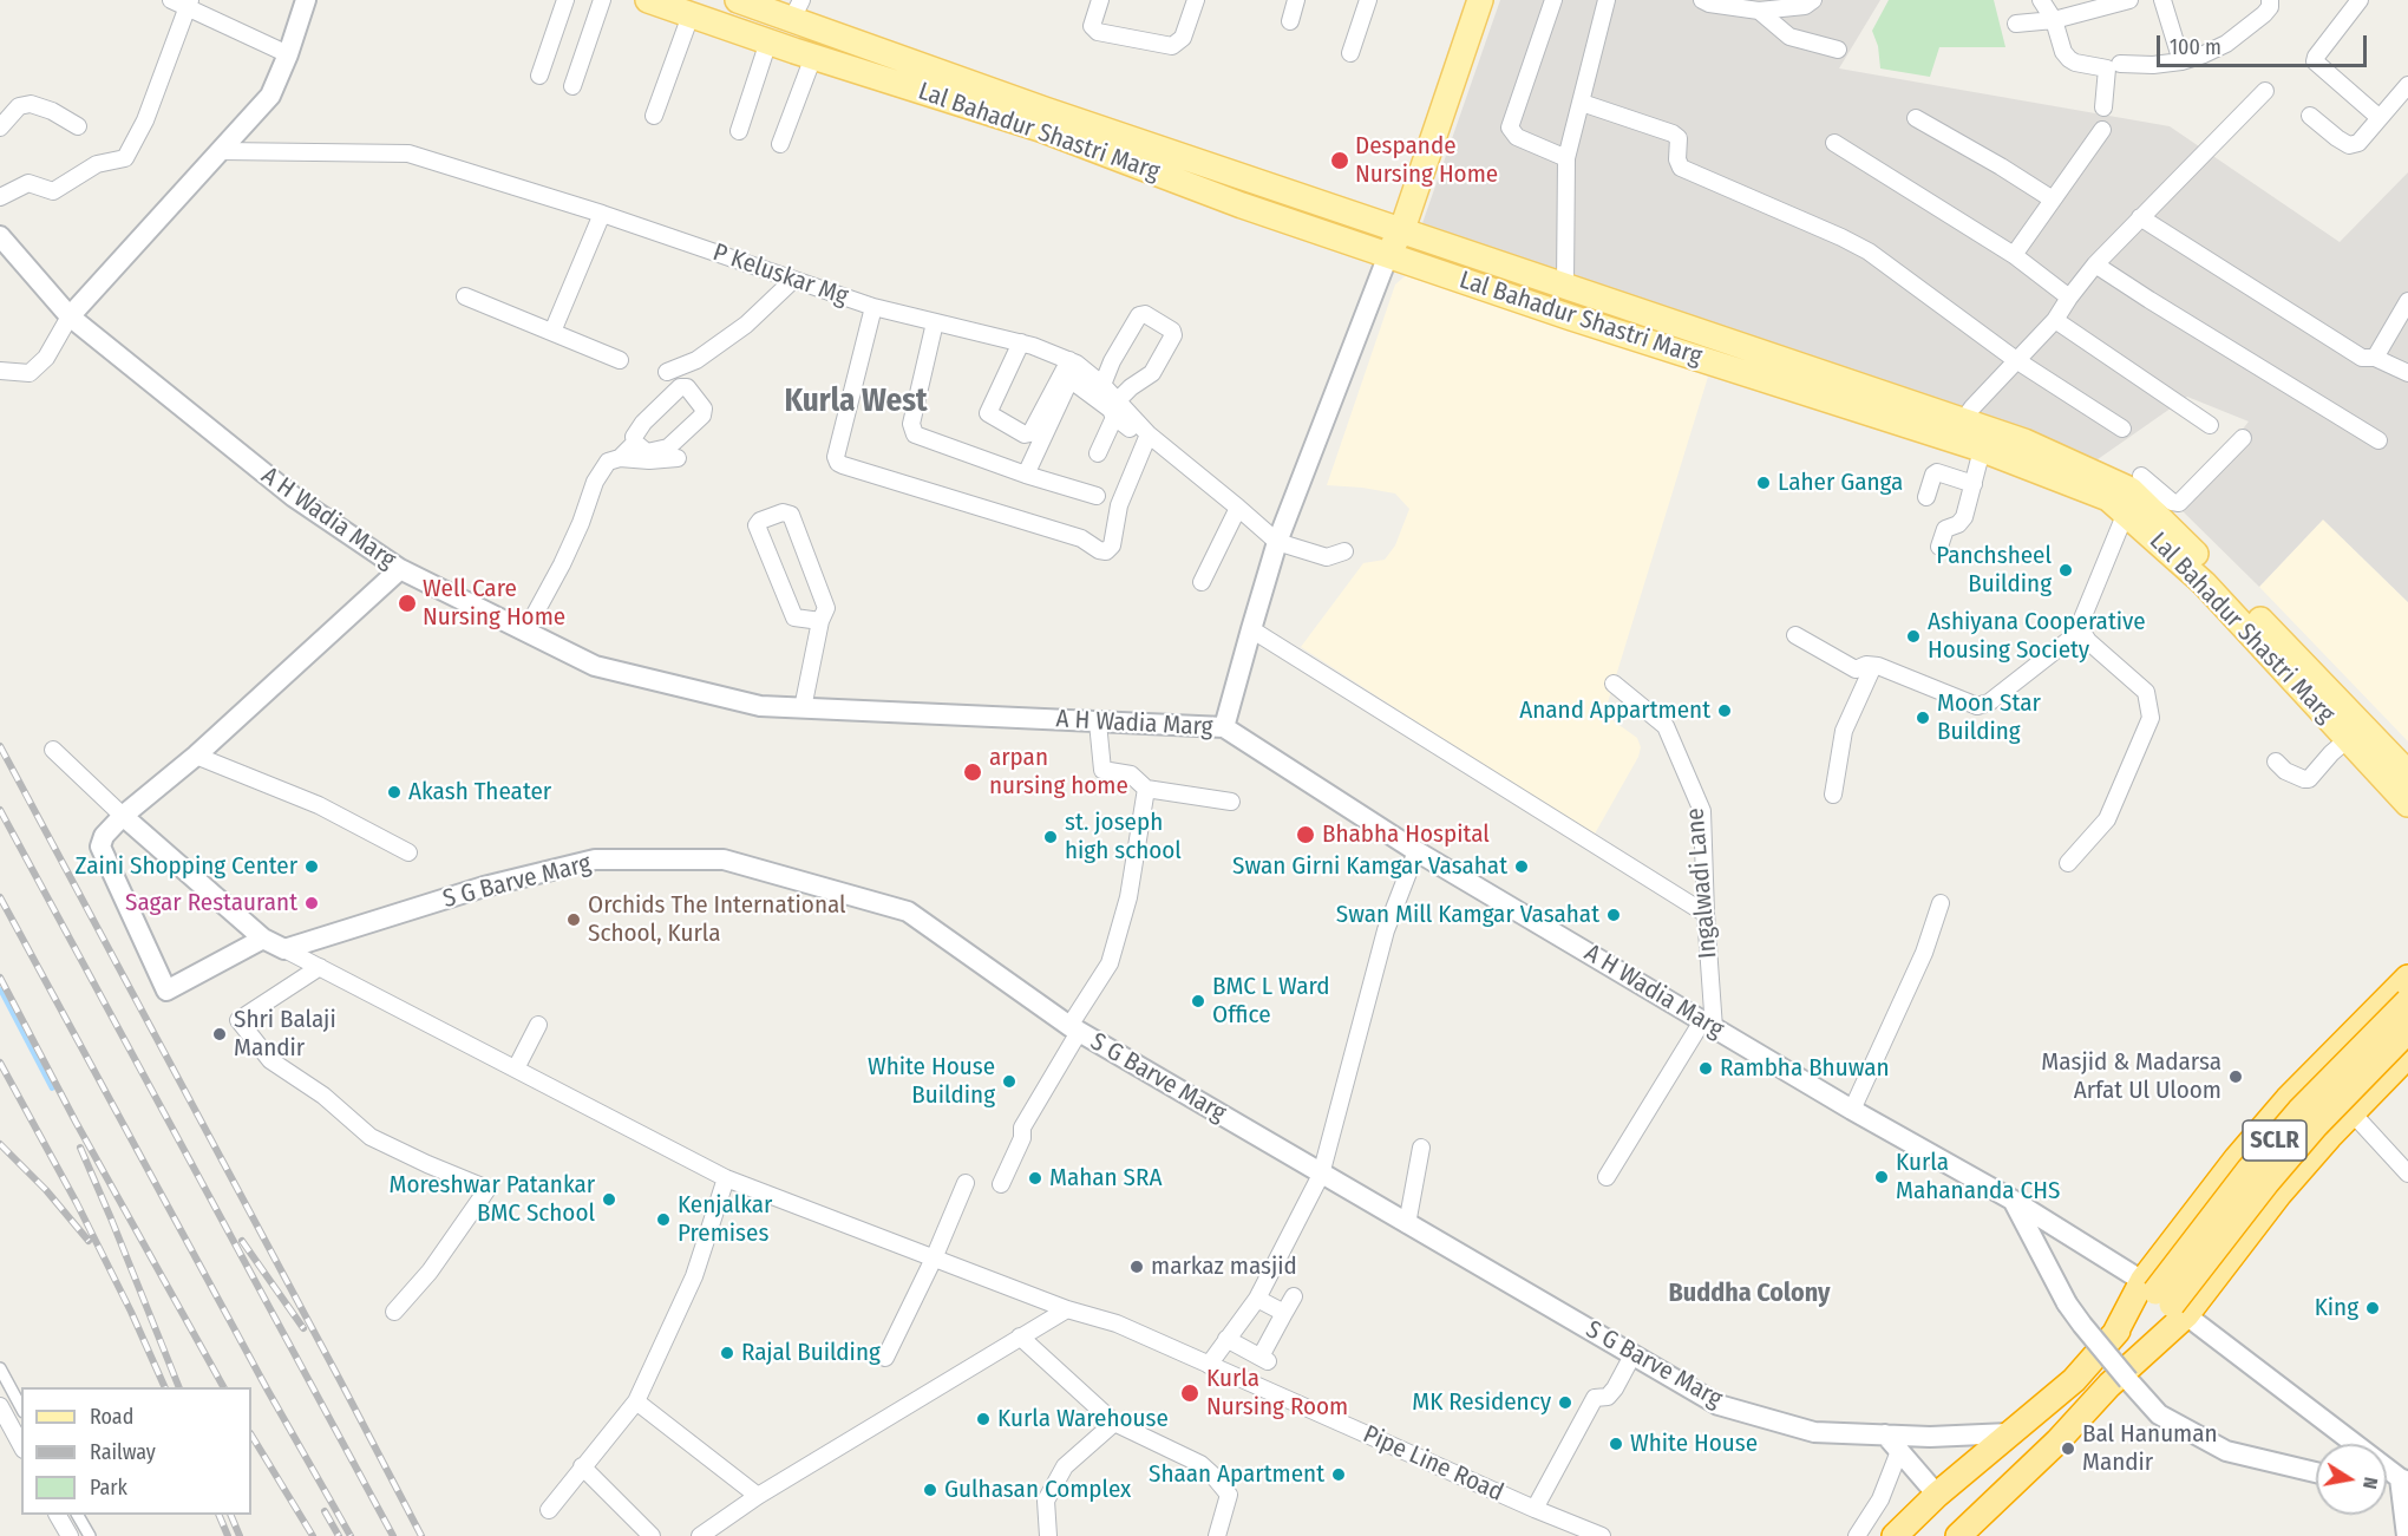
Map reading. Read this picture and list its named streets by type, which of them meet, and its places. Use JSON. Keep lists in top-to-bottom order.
{
  "streets": {
    "highway": ["SCLR"],
    "main road": ["Lal Bahadur Shastri Marg"],
    "street": [
      "P Keluskar Mg",
      "A H Wadia Marg",
      "S G Barve Marg",
      "Ingalwadi Lane",
      "Pipe Line Road"
    ]
  },
  "crossings": [
    ["A H Wadia Marg", "Ingalwadi Lane"],
    ["A H Wadia Marg", "SCLR"],
    ["S G Barve Marg", "SCLR"],
    ["S G Barve Marg", "Pipe Line Road"]
  ],
  "districts": ["Kurla West", "Buddha Colony"],
  "places": [
    "Despande Nursing Home",
    "Laher Ganga",
    "Panchsheel Building",
    "Well Care Nursing Home",
    "Ashiyana Cooperative Housing Society",
    "Anand Appartment",
    "Moon Star Building",
    "arpan nursing home",
    "Akash Theater",
    "Bhabha Hospital",
    "st. joseph high school",
    "Zaini Shopping Center",
    "Swan Girni Kamgar Vasahat",
    "Sagar Restaurant",
    "Swan Mill Kamgar Vasahat",
    "Orchids The International School, Kurla",
    "BMC L Ward Office",
    "Shri Balaji Mandir",
    "Rambha Bhuwan",
    "Masjid & Madarsa Arfat Ul Uloom",
    "White House Building",
    "Kurla Mahananda CHS",
    "Mahan SRA",
    "Moreshwar Patankar BMC School",
    "Kenjalkar Premises",
    "markaz masjid",
    "King",
    "Rajal Building",
    "Kurla Nursing Room",
    "MK Residency",
    "Kurla Warehouse",
    "White House",
    "Bal Hanuman Mandir",
    "Shaan Apartment",
    "Gulhasan Complex"
  ],
  "legend": ["Road", "Railway", "Park"],
  "scale_bar": "100 m",
  "north": "right"
}
